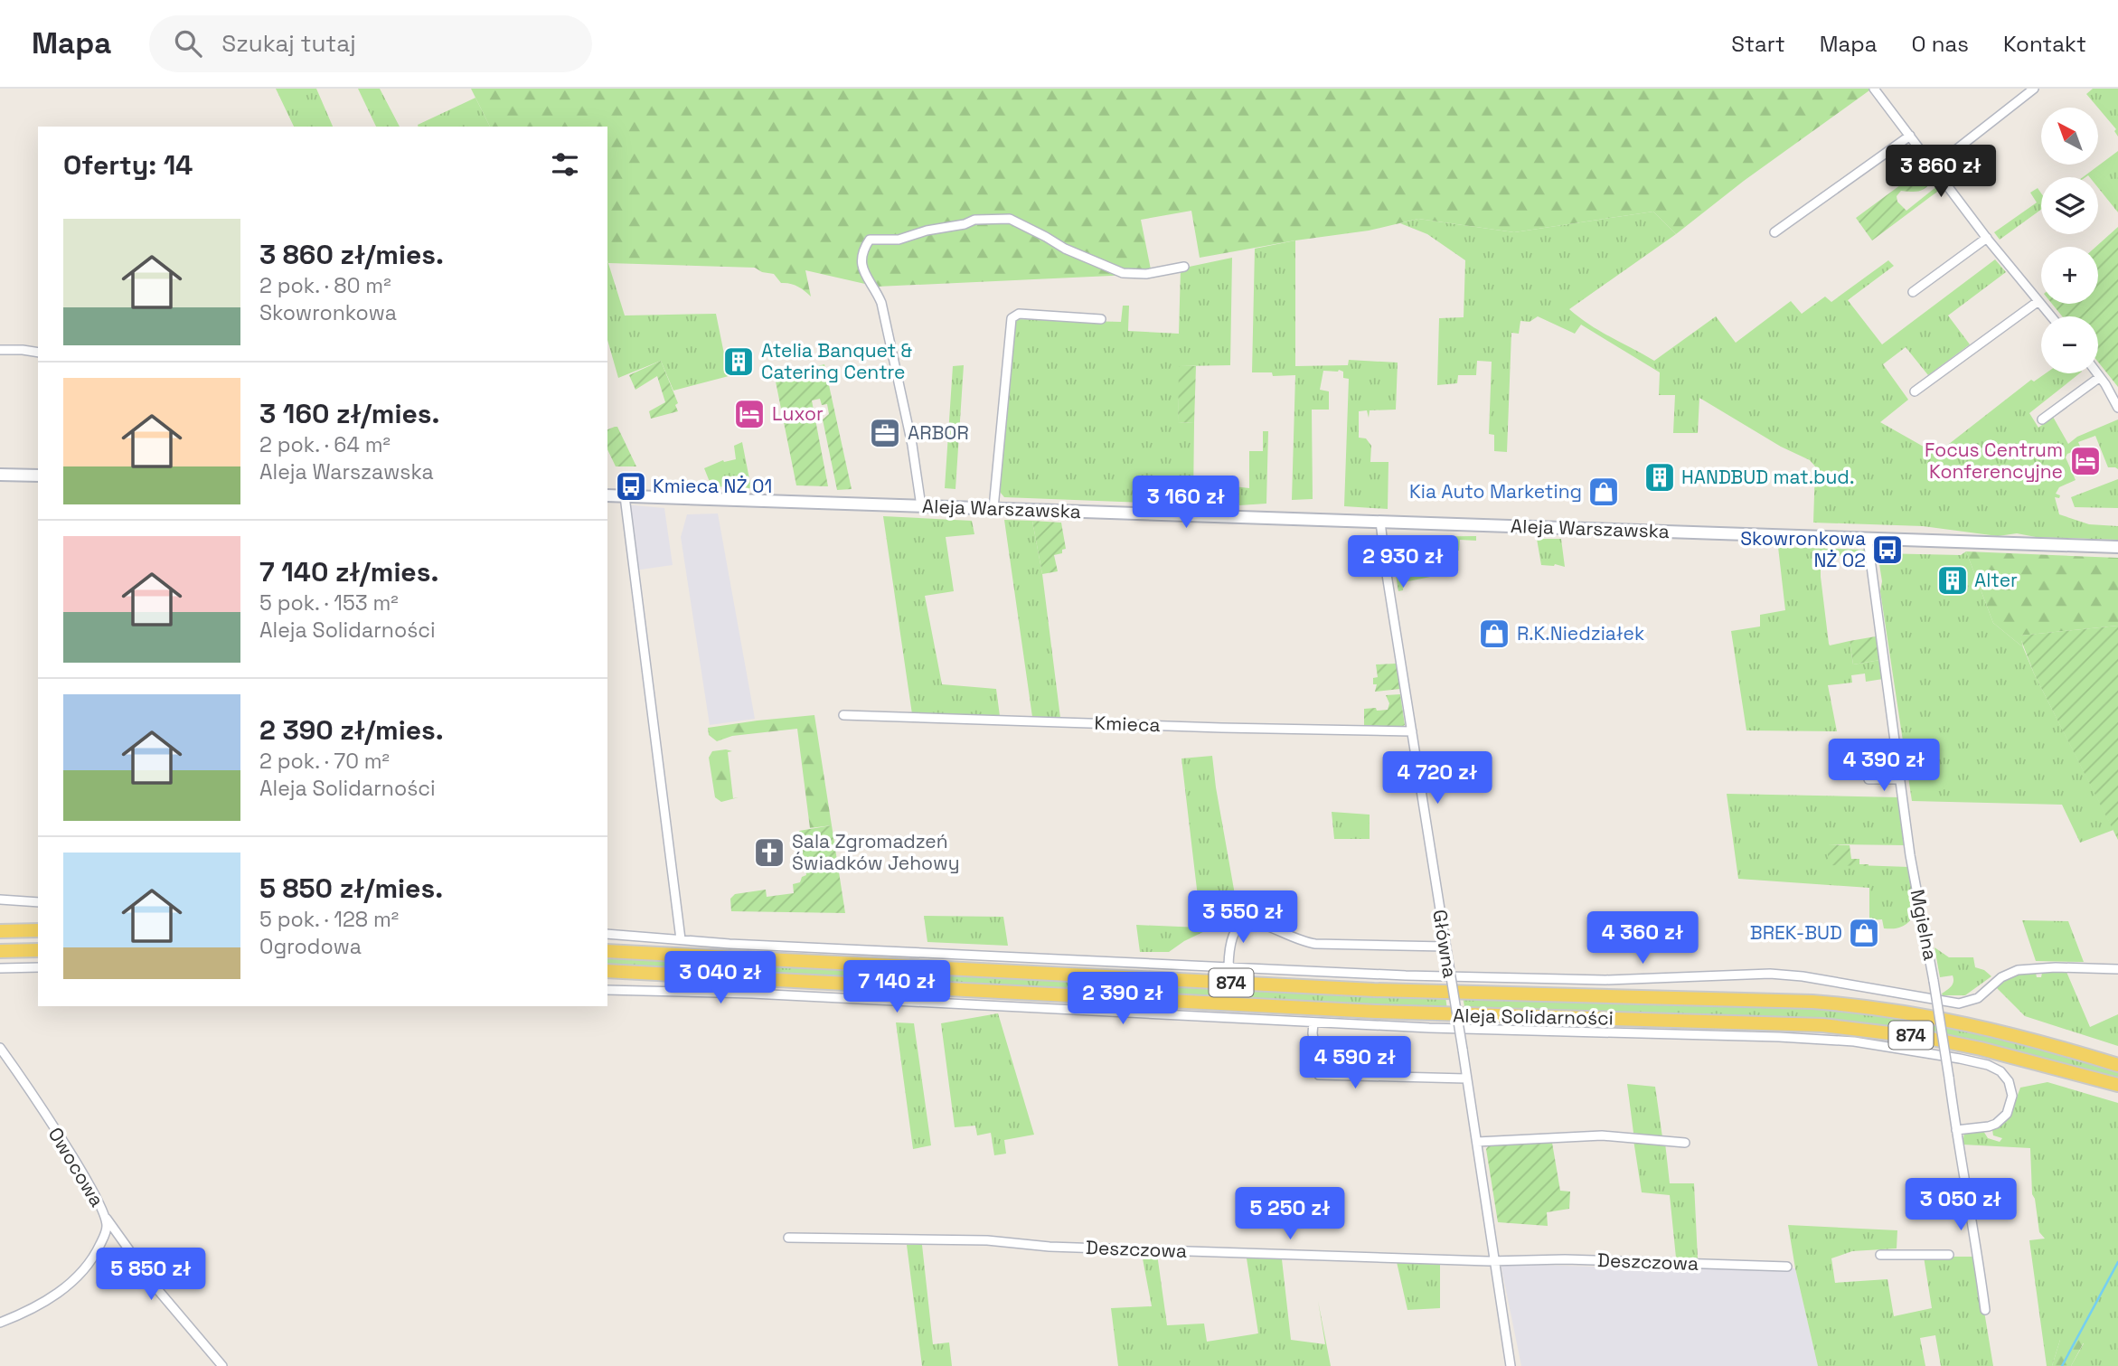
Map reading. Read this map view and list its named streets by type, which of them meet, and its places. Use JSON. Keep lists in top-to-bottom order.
{
  "streets": {
    "main road": ["874", "Aleja Solidarności"],
    "street": [
      "Aleja Warszawska",
      "Kmieca",
      "Mgielna",
      "Główna",
      "Owocowa",
      "Deszczowa"
    ]
  },
  "crossings": [
    ["Aleja Warszawska", "Mgielna"],
    ["Aleja Warszawska", "Główna"],
    ["Kmieca", "Główna"],
    ["Główna", "Deszczowa"]
  ],
  "places": {
    "building": ["Atelia Banquet & Catering Centre", "HANDBUD mat.bud.", "Alter"],
    "hotel": ["Luxor", "Focus Centrum Konferencyjne"],
    "office": ["ARBOR"],
    "bus stop": ["Kmieca NŻ 01", "Skowronkowa NŻ 02"],
    "shop": ["Kia Auto Marketing", "R.K.Niedziałek", "BREK-BUD"],
    "church": ["Sala Zgromadzeń Świadków Jehowy"]
  },
  "north": "top left",
  "page": {
    "header": "Mapa",
    "search": "Szukaj tutaj",
    "nav": [
      "Start",
      "Mapa",
      "O nas",
      "Kontakt"
    ],
    "map_buttons": ["+", "−"],
    "heading": "Oferty: 14",
    "price": [
      "3 860 zł",
      "3 160 zł",
      "2 930 zł",
      "4 390 zł",
      "4 720 zł",
      "3 550 zł",
      "4 360 zł",
      "3 040 zł",
      "7 140 zł",
      "2 390 zł",
      "4 590 zł",
      "3 050 zł",
      "5 250 zł",
      "5 850 zł"
    ],
    "list": [
      {
        "name": "3 860 zł/mies.",
        "note": "2 pok. · 80 m² · Skowronkowa"
      },
      {
        "name": "3 160 zł/mies.",
        "note": "2 pok. · 64 m² · Aleja Warszawska"
      },
      {
        "name": "7 140 zł/mies.",
        "note": "5 pok. · 153 m² · Aleja Solidarności"
      },
      {
        "name": "2 390 zł/mies.",
        "note": "2 pok. · 70 m² · Aleja Solidarności"
      },
      {
        "name": "5 850 zł/mies.",
        "note": "5 pok. · 128 m² · Ogrodowa"
      }
    ]
  }
}
